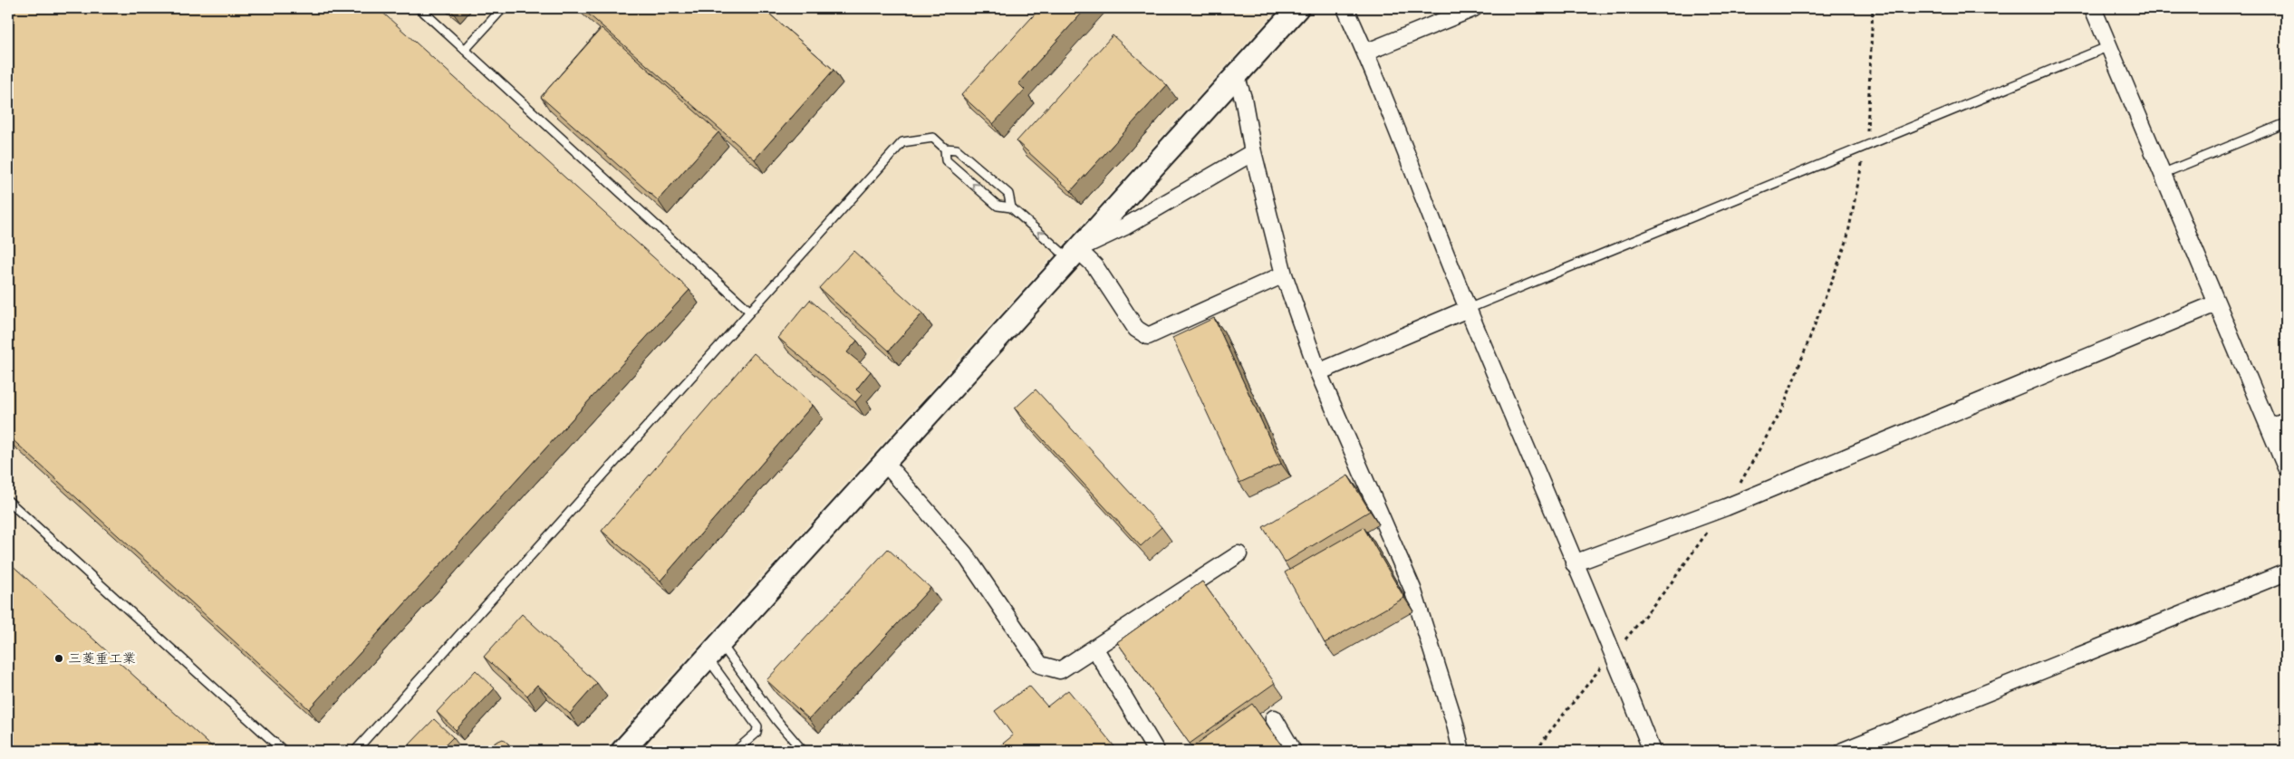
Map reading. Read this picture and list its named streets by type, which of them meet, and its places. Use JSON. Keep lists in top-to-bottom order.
{
  "places": ["三菱重工業"]
}
